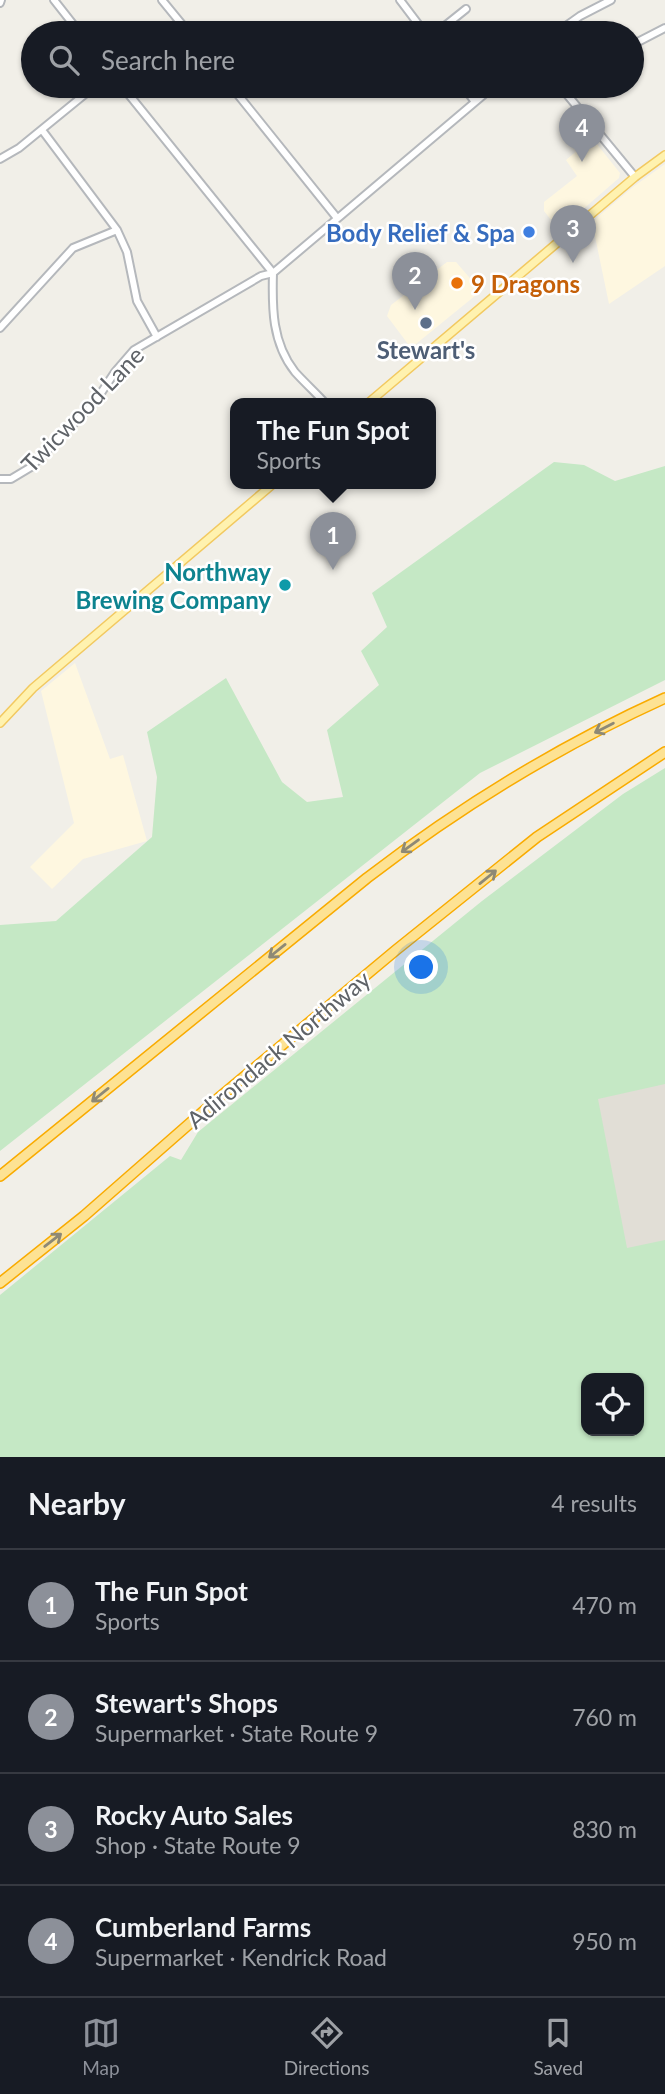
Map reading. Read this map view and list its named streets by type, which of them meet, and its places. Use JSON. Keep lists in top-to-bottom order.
{
  "streets": {
    "highway": ["Adirondack Northway"],
    "street": ["Twicwood Lane"]
  },
  "places": [
    "Body Relief & Spa",
    "9 Dragons",
    "Stewart's",
    "Northway Brewing Company"
  ],
  "page": {
    "search": "Search here",
    "pins": [
      "4",
      "3",
      "2",
      "1"
    ],
    "popup": ["The Fun Spot", "Sports"],
    "heading": ["Nearby", "4 results"],
    "list": [
      {
        "mark": "1",
        "name": "The Fun Spot",
        "note": "Sports",
        "value": "470 m"
      },
      {
        "mark": "2",
        "name": "Stewart's Shops",
        "note": "Supermarket · State Route 9",
        "value": "760 m"
      },
      {
        "mark": "3",
        "name": "Rocky Auto Sales",
        "note": "Shop · State Route 9",
        "value": "830 m"
      },
      {
        "mark": "4",
        "name": "Cumberland Farms",
        "note": "Supermarket · Kendrick Road",
        "value": "950 m"
      }
    ],
    "nav": ["Map", "Directions", "Saved"]
  }
}
